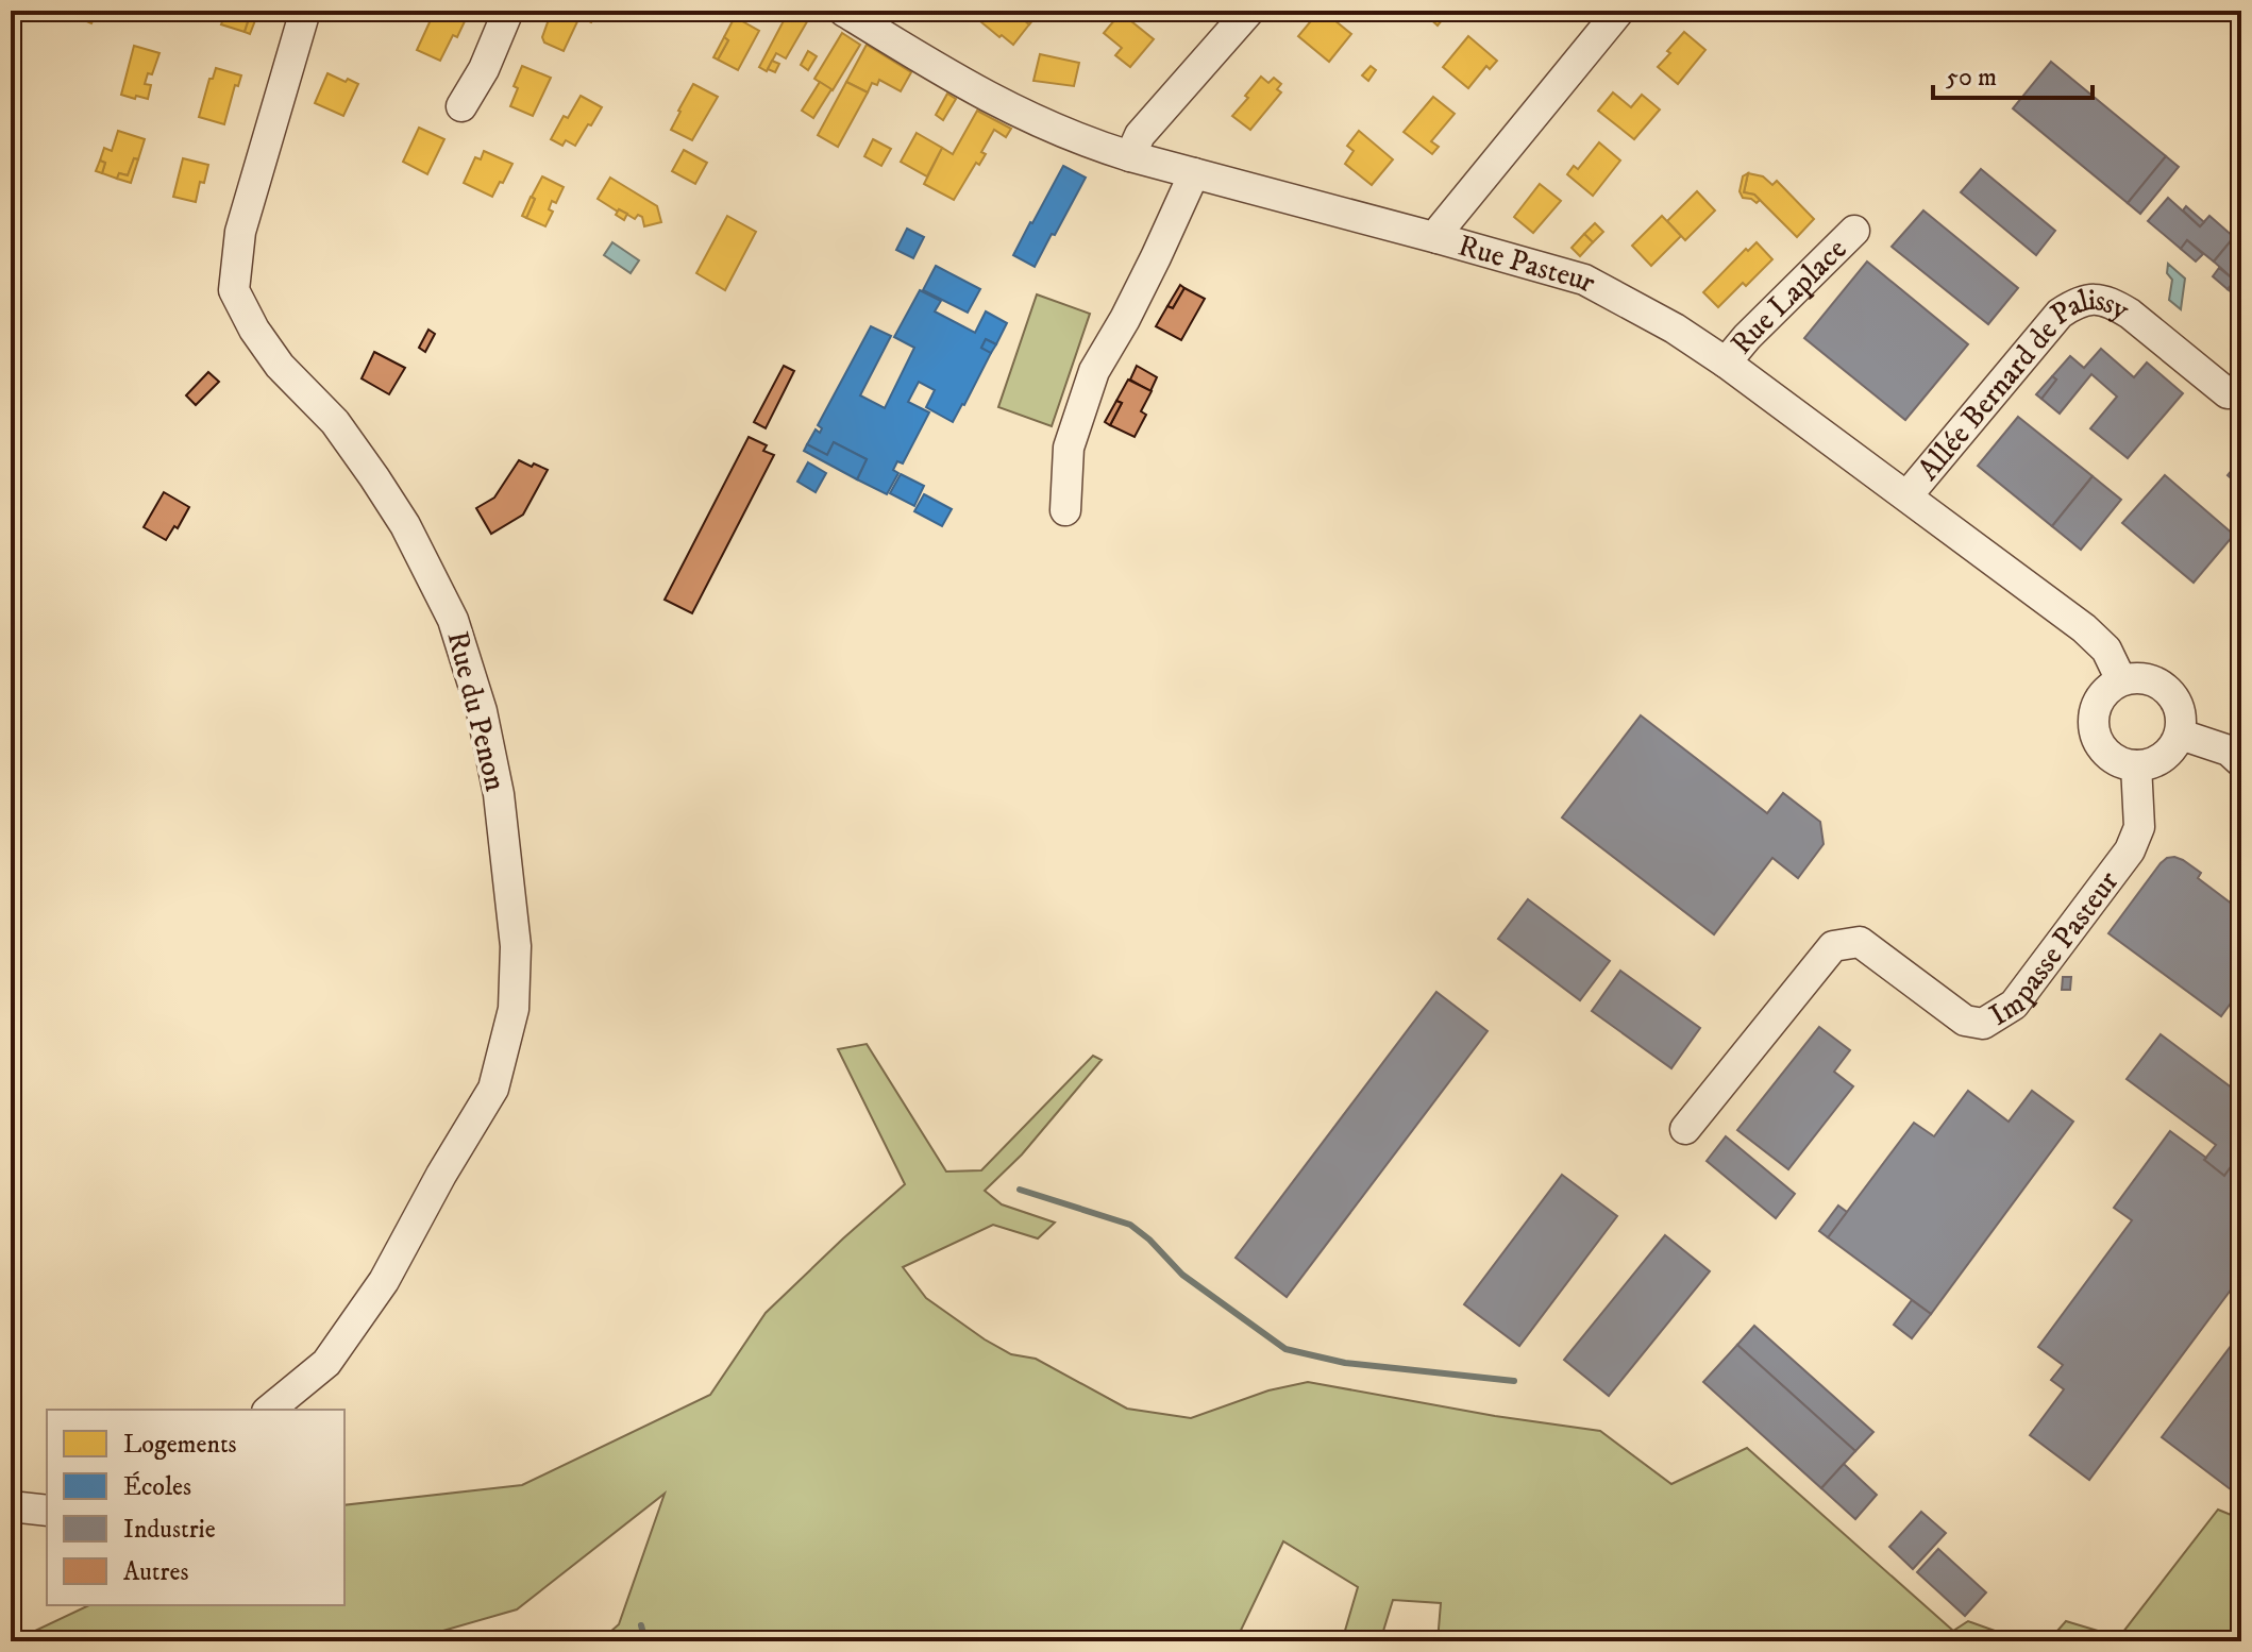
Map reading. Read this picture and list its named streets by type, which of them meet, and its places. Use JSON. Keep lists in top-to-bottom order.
{
  "streets": {
    "street": [
      "Rue Pasteur",
      "Rue Laplace",
      "Allée Bernard de Palissy",
      "Rue du Penon",
      "Impasse Pasteur"
    ]
  },
  "crossings": [
    ["Rue Pasteur", "Rue Laplace"],
    ["Rue Pasteur", "Allée Bernard de Palissy"],
    ["Rue Pasteur", "Impasse Pasteur"]
  ],
  "legend": [
    "Logements",
    "Écoles",
    "Industrie",
    "Autres"
  ],
  "scale_bar": "50 m"
}
